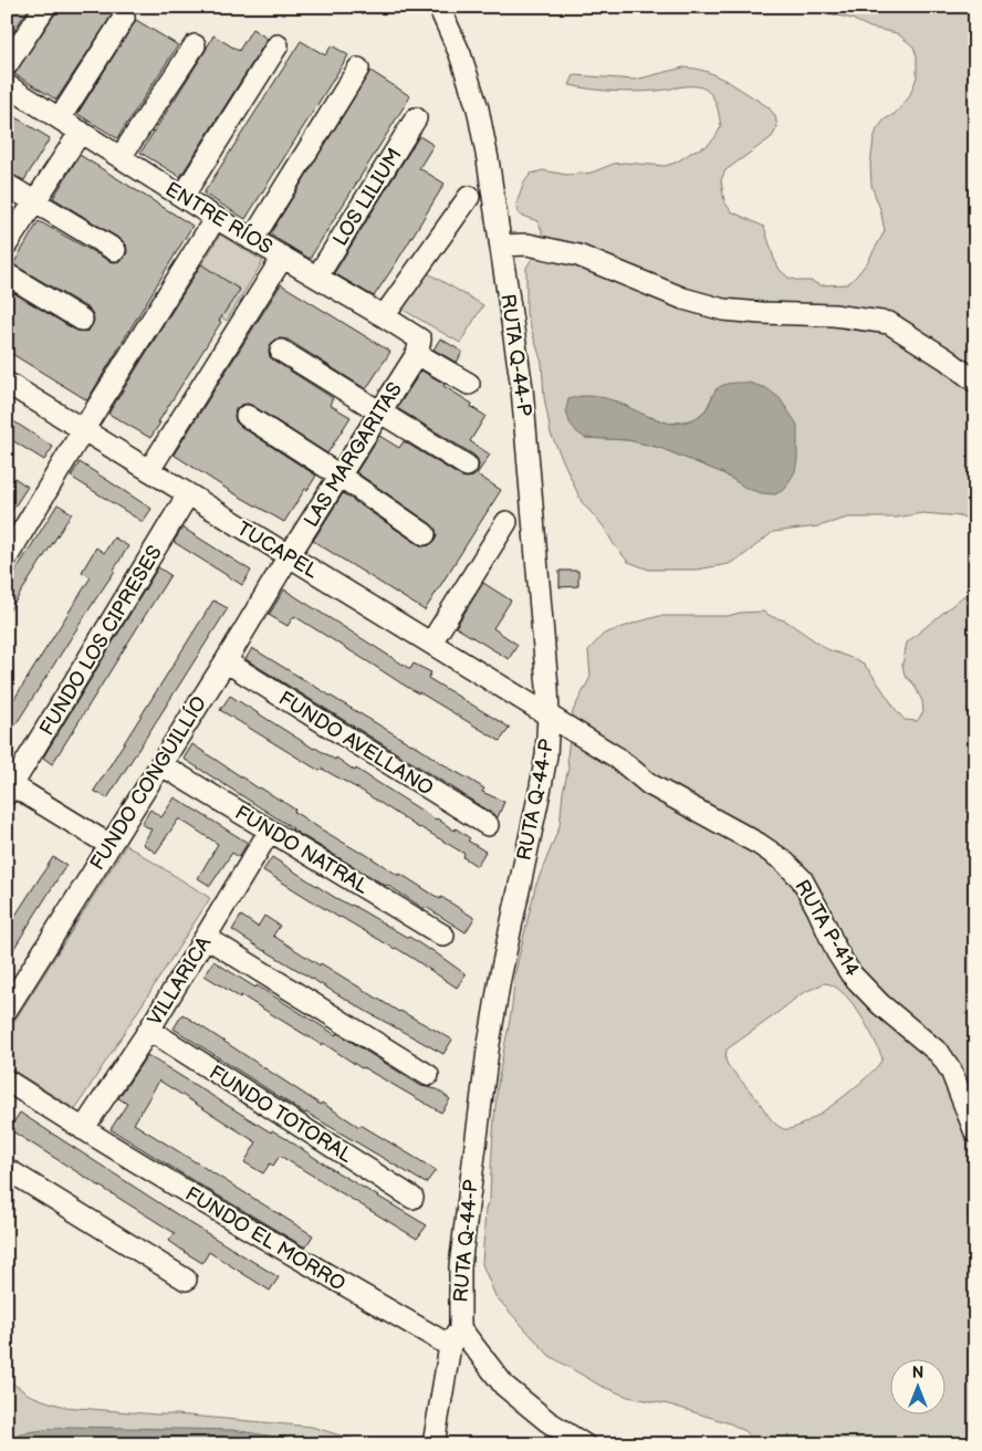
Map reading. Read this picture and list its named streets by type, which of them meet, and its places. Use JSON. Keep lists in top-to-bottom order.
{
  "streets": {
    "street": [
      "LOS LILIUM",
      "ENTRE RÍOS",
      "RUTA Q-44-P",
      "LAS MARGARITAS",
      "TUCAPEL",
      "FUNDO LOS CIPRESES",
      "FUNDO AVELLANO",
      "FUNDO CONGUILLÍO",
      "FUNDO NATRAL",
      "RUTA P-414",
      "VILLARICA",
      "FUNDO TOTORAL",
      "FUNDO EL MORRO"
    ]
  },
  "crossings": [
    ["LOS LILIUM", "ENTRE RÍOS"],
    ["ENTRE RÍOS", "LAS MARGARITAS"],
    ["RUTA Q-44-P", "TUCAPEL"],
    ["RUTA Q-44-P", "RUTA P-414"],
    ["LAS MARGARITAS", "TUCAPEL"],
    ["LAS MARGARITAS", "FUNDO CONGUILLÍO"],
    ["TUCAPEL", "FUNDO LOS CIPRESES"],
    ["TUCAPEL", "FUNDO CONGUILLÍO"],
    ["TUCAPEL", "RUTA P-414"],
    ["FUNDO AVELLANO", "FUNDO CONGUILLÍO"],
    ["FUNDO CONGUILLÍO", "FUNDO NATRAL"],
    ["FUNDO NATRAL", "VILLARICA"],
    ["VILLARICA", "FUNDO TOTORAL"],
    ["VILLARICA", "FUNDO EL MORRO"]
  ],
  "north": "top"
}
